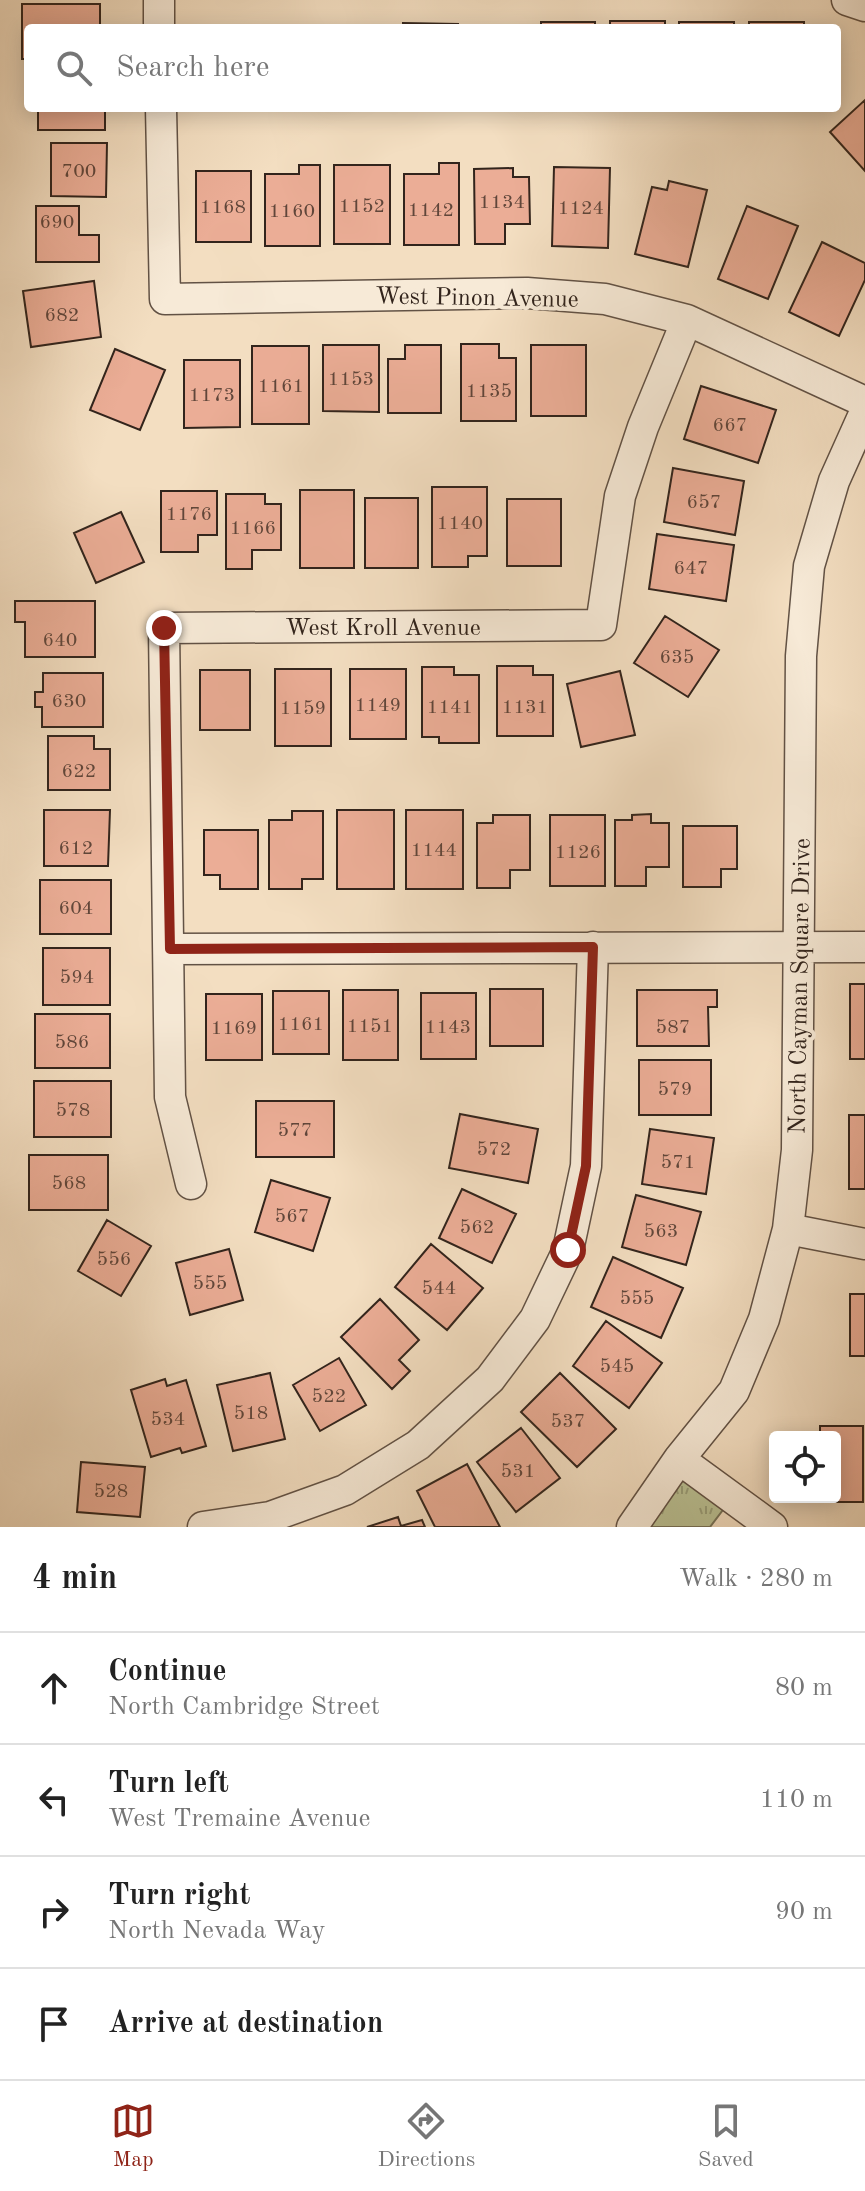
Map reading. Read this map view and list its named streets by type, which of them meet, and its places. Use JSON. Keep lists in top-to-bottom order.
{
  "streets": {
    "street": ["West Pinon Avenue", "West Kroll Avenue", "North Cayman Square Drive"]
  },
  "crossings": [
    ["West Pinon Avenue", "West Kroll Avenue"]
  ],
  "house_numbers": [
    "700",
    "1134",
    "1152",
    "1168",
    "1124",
    "1142",
    "1160",
    "690",
    "682",
    "1153",
    "1161",
    "1135",
    "1173",
    "667",
    "657",
    "1176",
    "1140",
    "1166",
    "647",
    "640",
    "635",
    "630",
    "1149",
    "1141",
    "1131",
    "1159",
    "622",
    "612",
    "1144",
    "1126",
    "604",
    "594",
    "1161",
    "1151",
    "1143",
    "587",
    "1169",
    "586",
    "579",
    "578",
    "577",
    "572",
    "571",
    "568",
    "567",
    "562",
    "563",
    "556",
    "555",
    "544",
    "555",
    "545",
    "522",
    "518",
    "534",
    "537",
    "531",
    "528"
  ],
  "page": {
    "search": "Search here",
    "heading": ["4 min", "Walk · 280 m"],
    "list": [
      ["Continue", "North Cambridge Street", "80 m"],
      ["Turn left", "West Tremaine Avenue", "110 m"],
      ["Turn right", "North Nevada Way", "90 m"],
      "Arrive at destination"
    ],
    "nav": ["Map", "Directions", "Saved"]
  }
}
